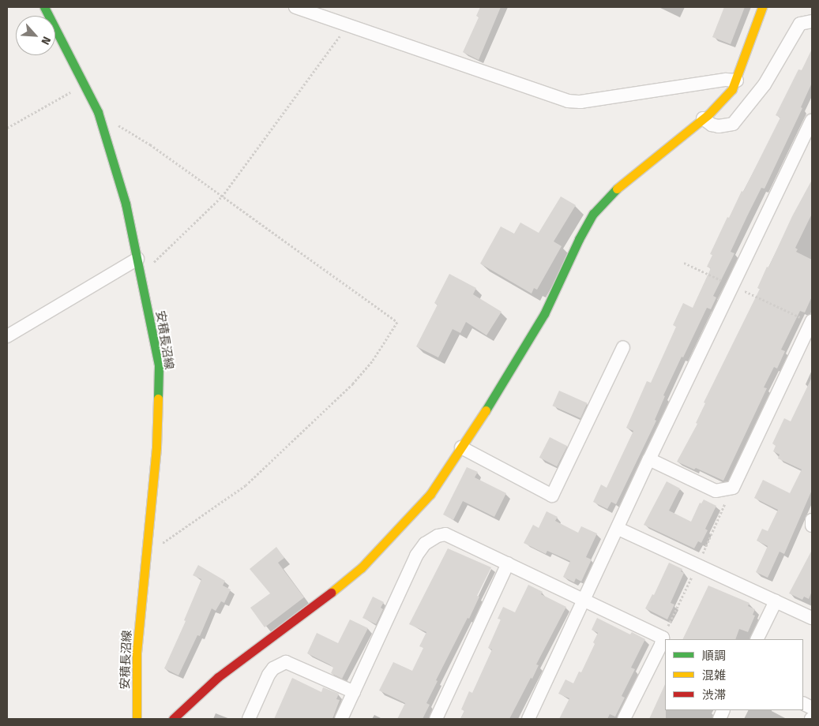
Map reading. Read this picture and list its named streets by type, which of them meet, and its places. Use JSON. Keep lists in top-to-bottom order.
{
  "streets": {
    "street": ["安積長沼線"]
  },
  "legend": ["順調", "混雑", "渋滞"],
  "north": "bottom right"
}
